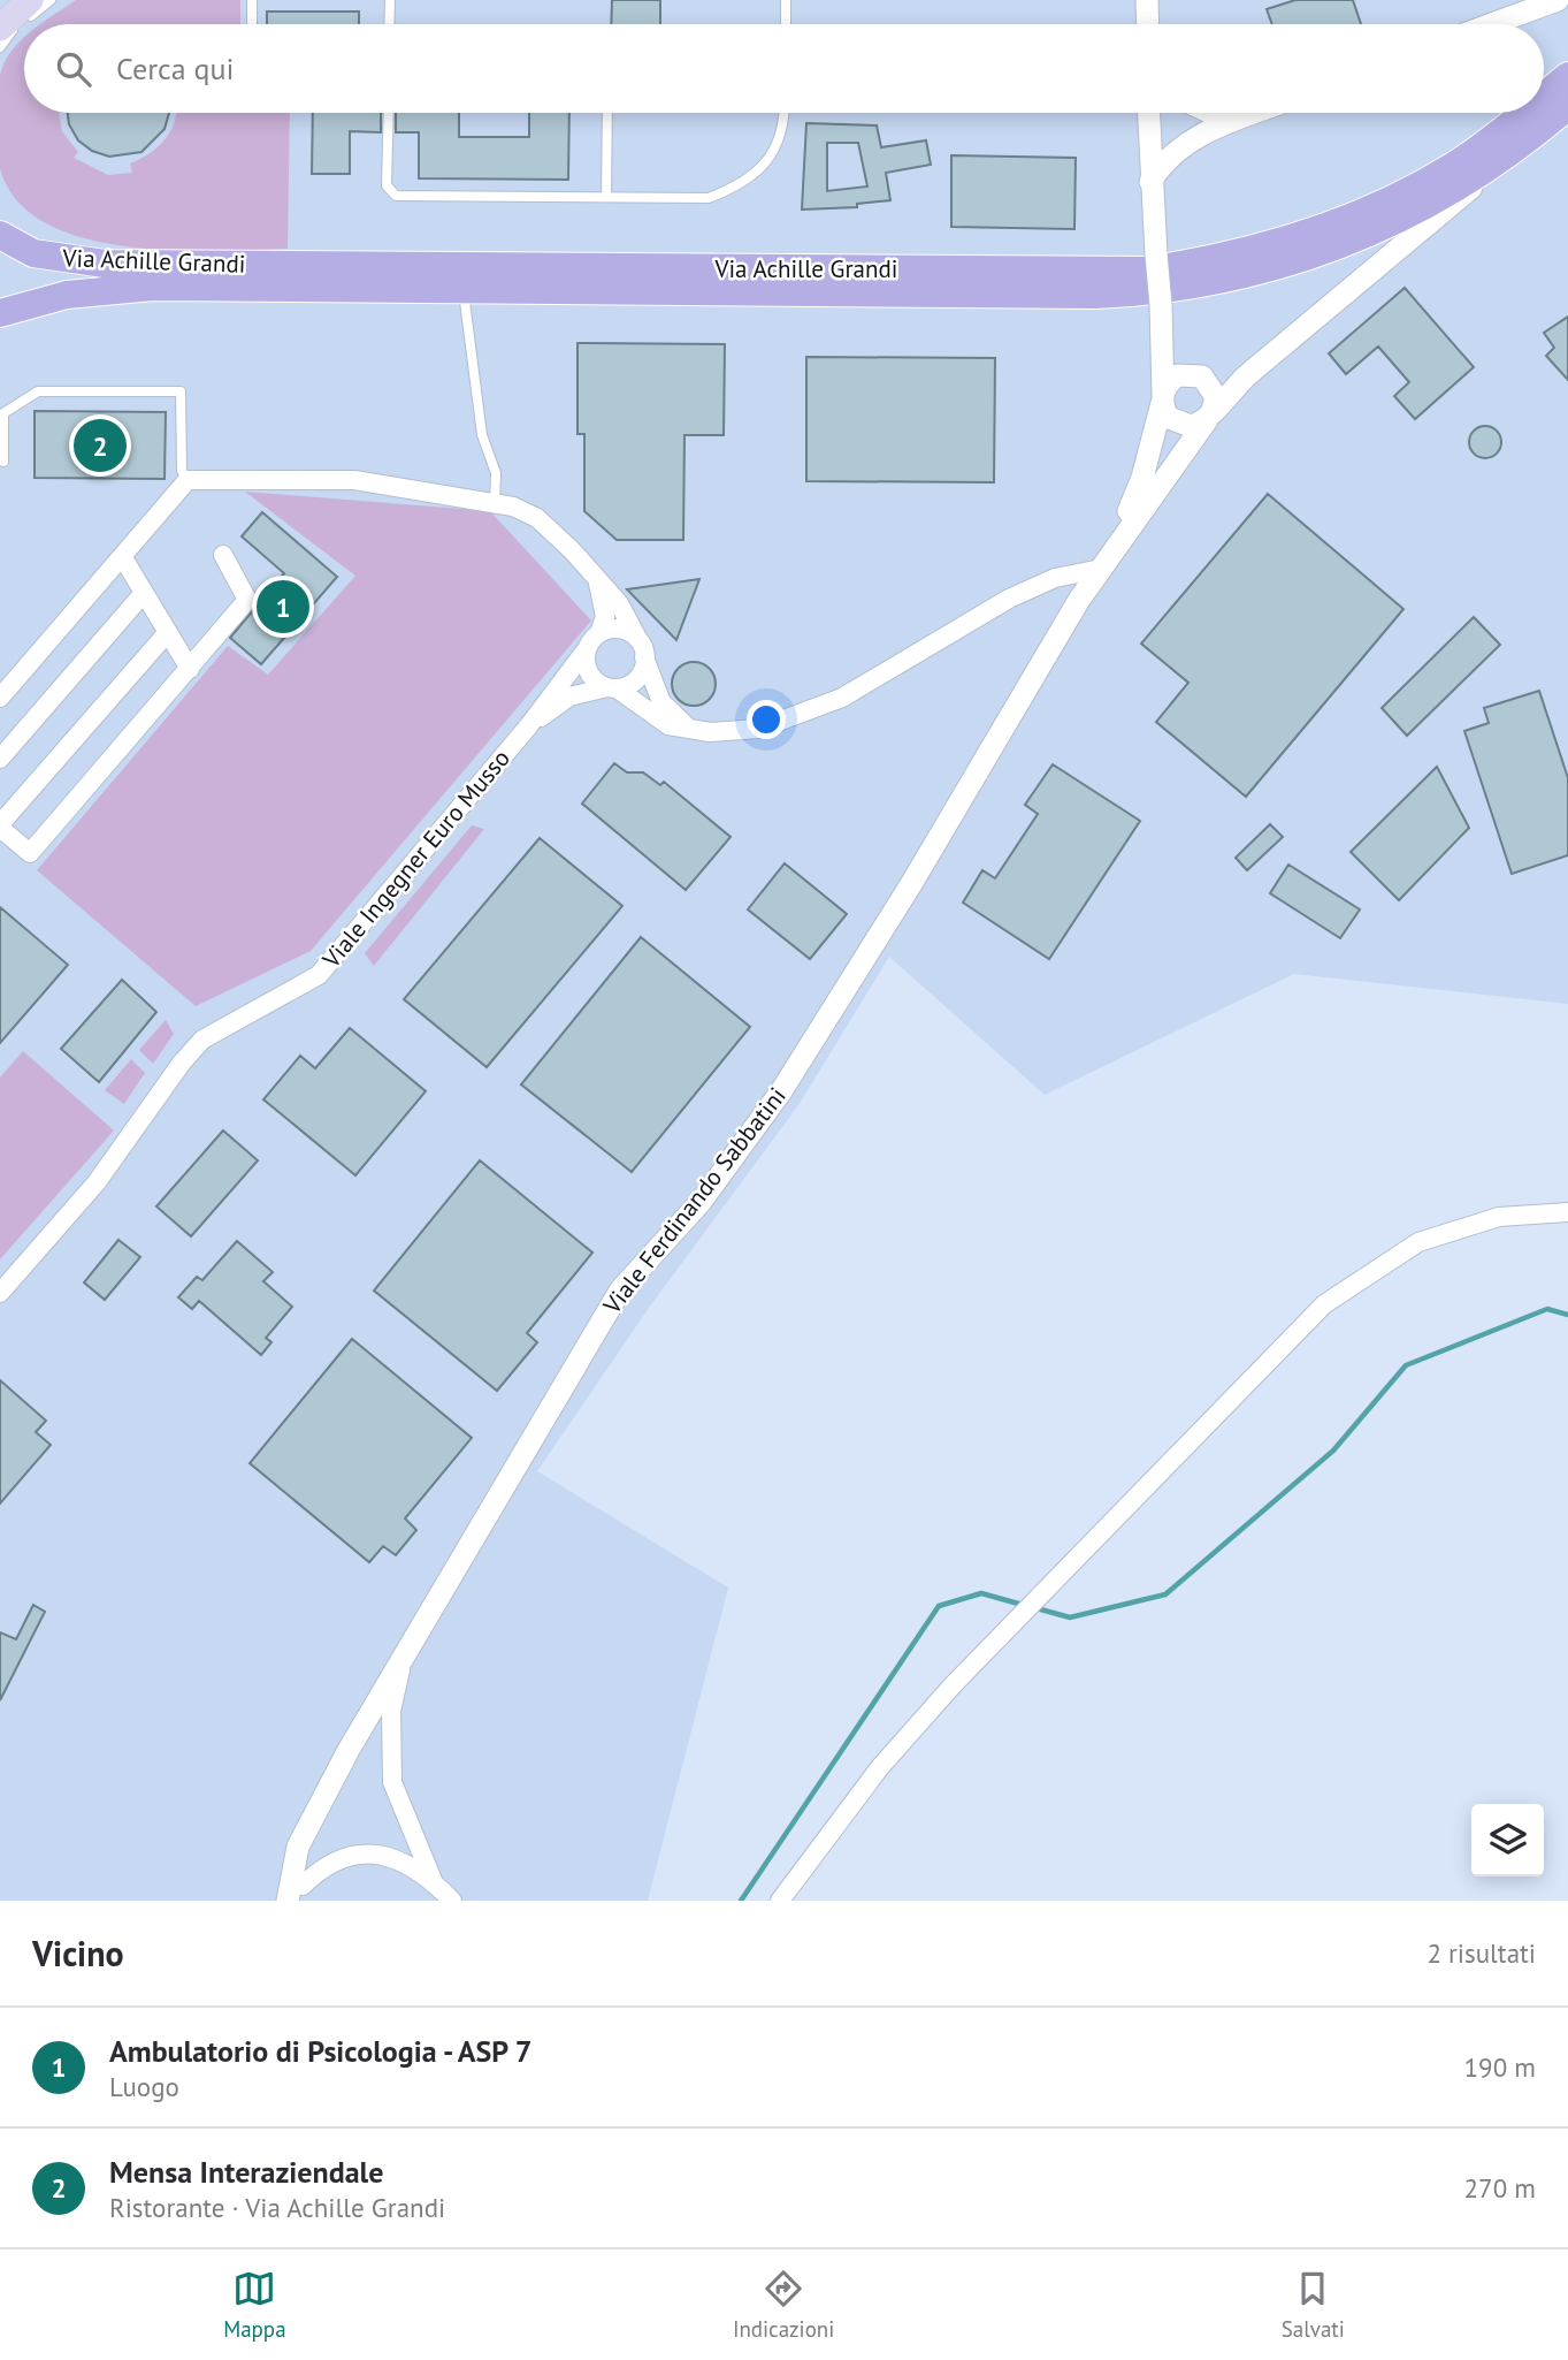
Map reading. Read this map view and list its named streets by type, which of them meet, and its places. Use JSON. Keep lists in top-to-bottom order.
{
  "streets": {
    "main road": ["Via Achille Grandi"],
    "street": ["Viale Ingegner Euro Musso", "Viale Ferdinando Sabbatini"]
  },
  "page": {
    "search": "Cerca qui",
    "pins": ["2", "1"],
    "heading": ["Vicino", "2 risultati"],
    "list": [
      {
        "mark": "1",
        "name": "Ambulatorio di Psicologia - ASP 7",
        "note": "Luogo",
        "value": "190 m"
      },
      {
        "mark": "2",
        "name": "Mensa Interaziendale",
        "note": "Ristorante · Via Achille Grandi",
        "value": "270 m"
      }
    ],
    "nav": ["Mappa", "Indicazioni", "Salvati"]
  }
}
